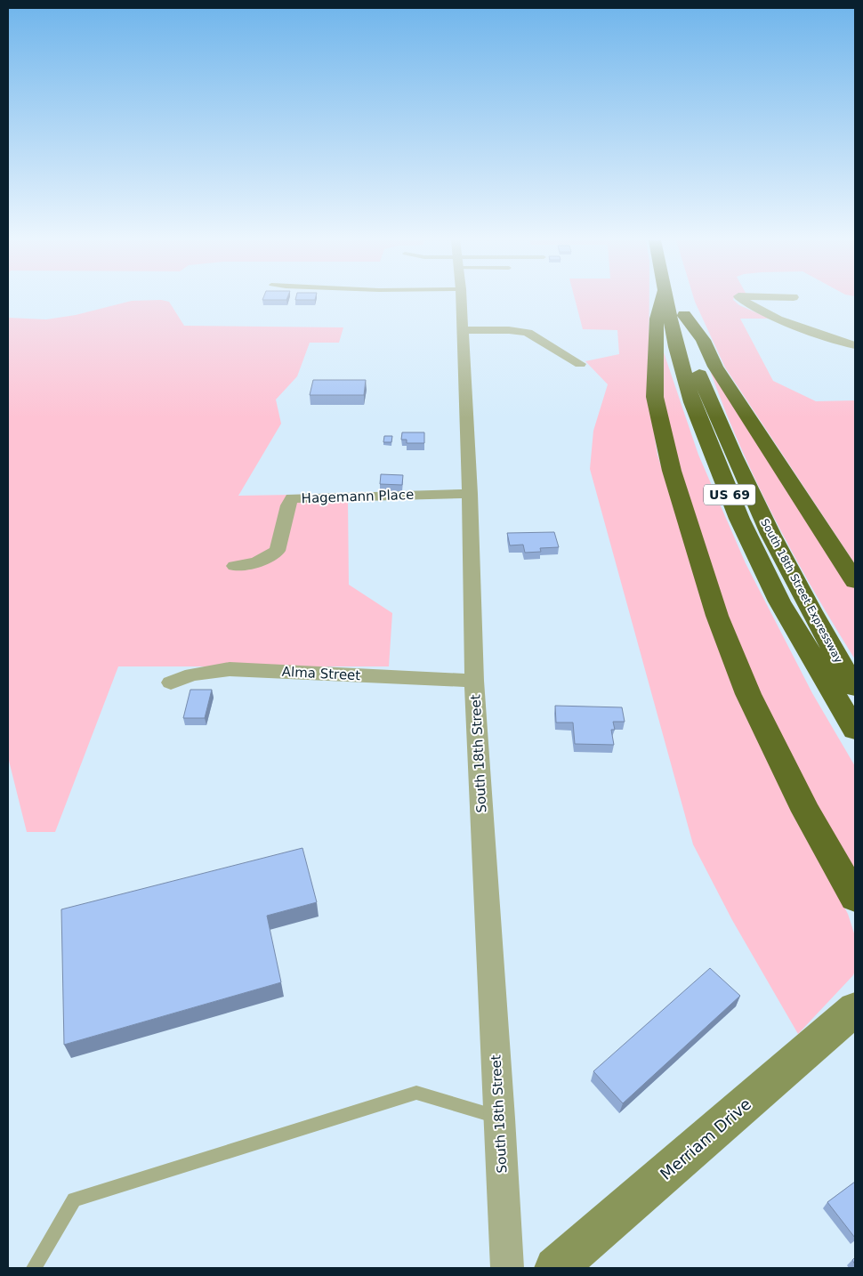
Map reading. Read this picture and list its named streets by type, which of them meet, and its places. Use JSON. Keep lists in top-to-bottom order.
{
  "streets": {
    "highway": ["US 69", "South 18th Street Expressway"],
    "main road": ["Merriam Drive"],
    "street": ["Hagemann Place", "Alma Street", "South 18th Street"]
  },
  "crossings": [
    ["Hagemann Place", "South 18th Street"],
    ["Alma Street", "South 18th Street"]
  ]
}
